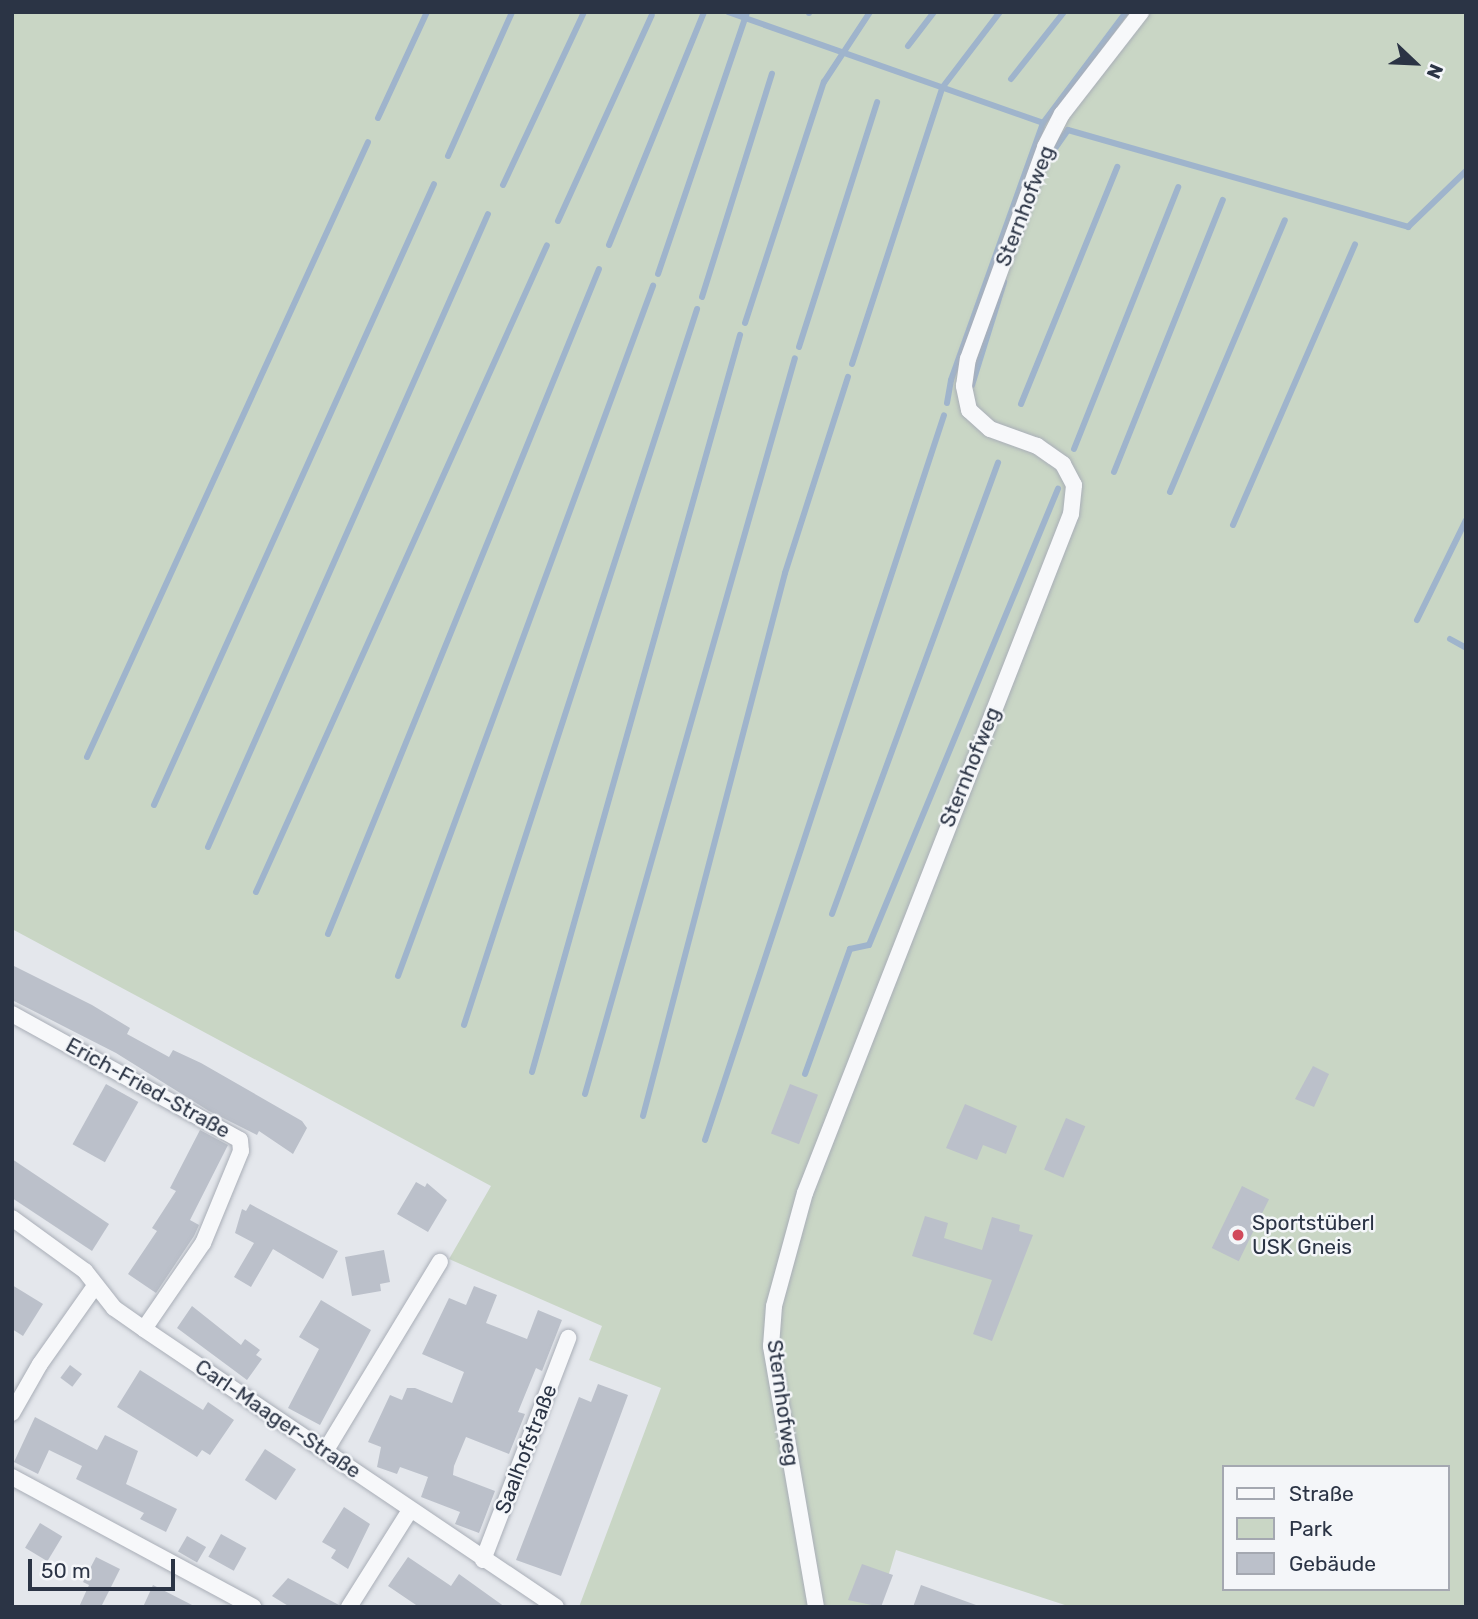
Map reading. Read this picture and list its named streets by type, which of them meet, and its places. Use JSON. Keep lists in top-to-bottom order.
{
  "streets": {
    "street": [
      "Sternhofweg",
      "Erich-Fried-Straße",
      "Carl-Maager-Straße",
      "Saalhofstraße"
    ]
  },
  "crossings": [
    ["Erich-Fried-Straße", "Carl-Maager-Straße"],
    ["Carl-Maager-Straße", "Saalhofstraße"]
  ],
  "places": ["Sportstüberl USK Gneis"],
  "legend": ["Straße", "Park", "Gebäude"],
  "scale_bar": "50 m",
  "north": "bottom right"
}
